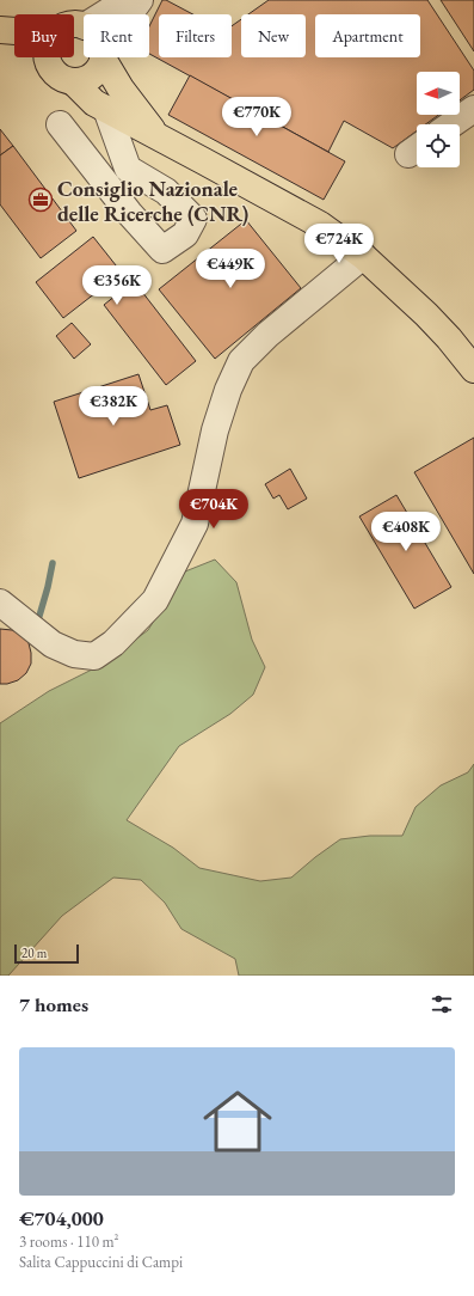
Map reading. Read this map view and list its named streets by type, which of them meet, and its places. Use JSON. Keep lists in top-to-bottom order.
{
  "places": {
    "office": ["Consiglio Nazionale delle Ricerche (CNR)"]
  },
  "scale_bar": "20 m",
  "north": "left",
  "page": {
    "chip": [
      "Buy",
      "Rent",
      "Filters",
      "New",
      "Apartment"
    ],
    "price": [
      "€770K",
      "€724K",
      "€449K",
      "€356K",
      "€382K",
      "€704K",
      "€408K"
    ],
    "scale": "20 m",
    "heading": "7 homes",
    "list": [
      {
        "name": "€704,000",
        "note": "3 rooms · 110 m² · Salita Cappuccini di Campi"
      }
    ]
  }
}
